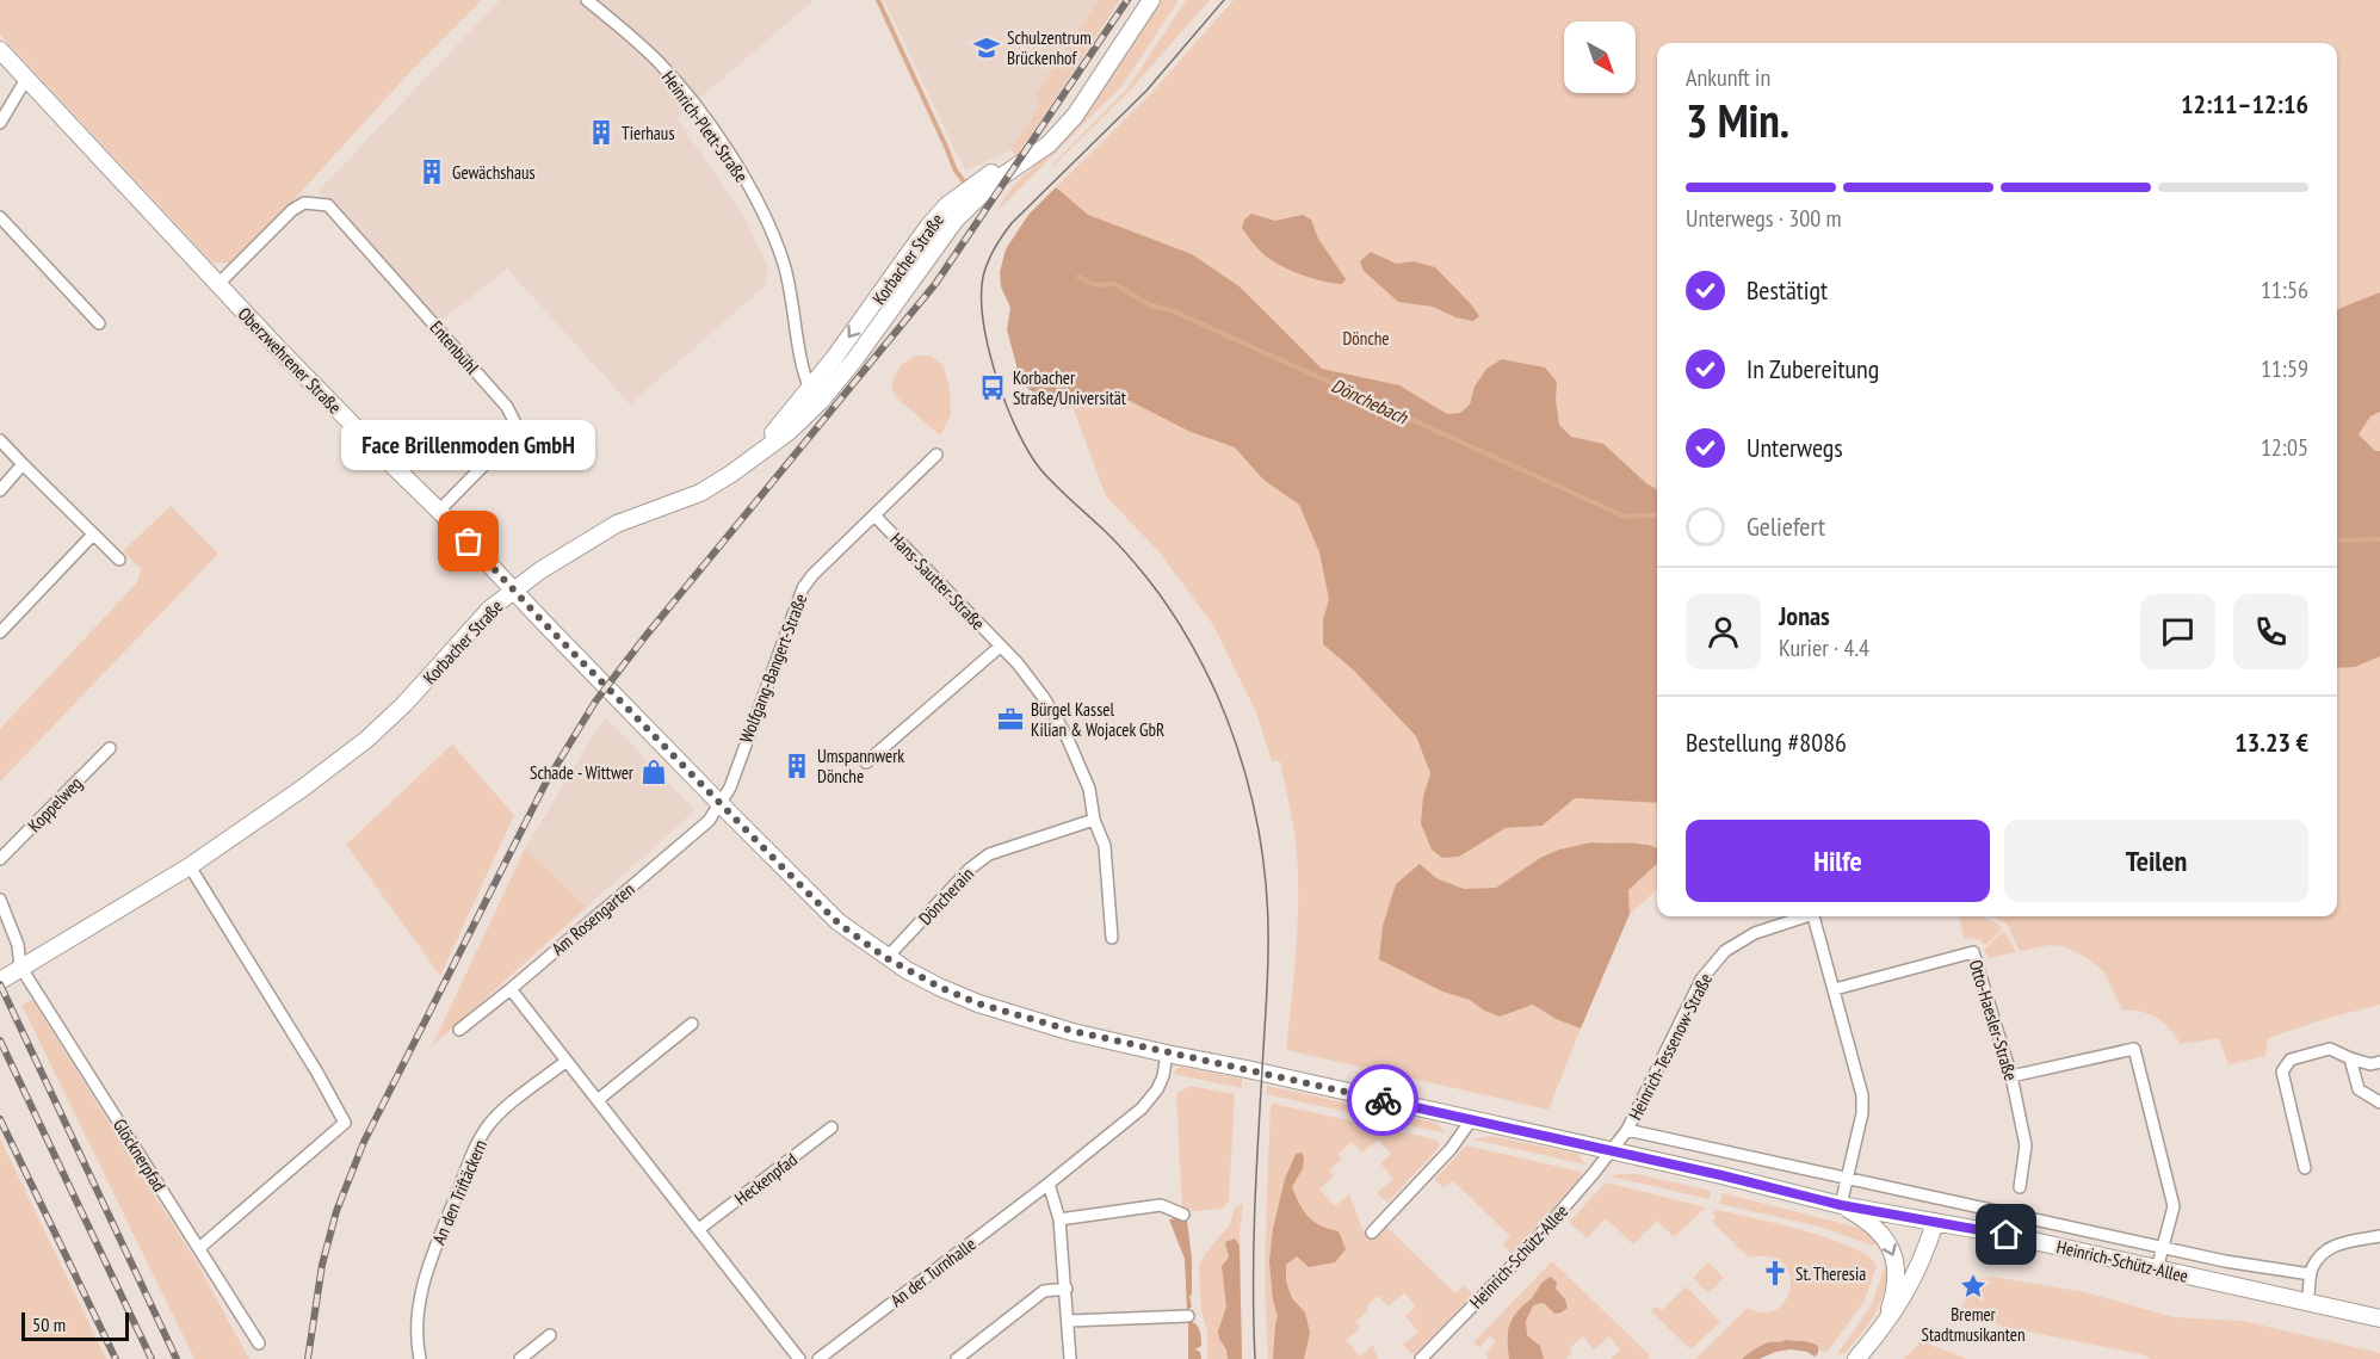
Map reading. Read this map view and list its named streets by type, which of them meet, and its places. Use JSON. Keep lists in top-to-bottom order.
{
  "streets": {
    "main road": ["Korbacher Straße", "Oberzwehrener Straße", "Heinrich-Schütz-Allee"],
    "street": [
      "Heinrich-Plett-Straße",
      "Entenbühl",
      "Hans-Sautter-Straße",
      "Wolfgang-Bangert-Straße",
      "Koppelweg",
      "Döncherain",
      "Am Rosengarten",
      "Otto-Haesler-Straße",
      "Heinrich-Tessenow-Straße",
      "Glöcknerpfad",
      "Heckenpfad",
      "An den Triftäckern",
      "An der Turnhalle"
    ]
  },
  "crossings": [
    ["Heinrich-Plett-Straße", "Korbacher Straße"],
    ["Korbacher Straße", "Oberzwehrener Straße"],
    ["Korbacher Straße", "Glöcknerpfad"],
    ["Korbacher Straße", "Heinrich-Schütz-Allee"],
    ["Entenbühl", "Oberzwehrener Straße"],
    ["Oberzwehrener Straße", "Heinrich-Schütz-Allee"],
    ["Hans-Sautter-Straße", "Wolfgang-Bangert-Straße"],
    ["Hans-Sautter-Straße", "Döncherain"],
    ["Wolfgang-Bangert-Straße", "Am Rosengarten"],
    ["Wolfgang-Bangert-Straße", "Heinrich-Schütz-Allee"],
    ["Döncherain", "Heinrich-Schütz-Allee"],
    ["Am Rosengarten", "Heinrich-Schütz-Allee"],
    ["Otto-Haesler-Straße", "Heinrich-Tessenow-Straße"],
    ["Heinrich-Tessenow-Straße", "Heinrich-Schütz-Allee"],
    ["Heinrich-Schütz-Allee", "An der Turnhalle"]
  ],
  "water": ["Dönchebach"],
  "parks": ["Dönche"],
  "places": {
    "school or university": ["Schulzentrum Brückenhof"],
    "building": ["Tierhaus", "Gewächshaus", "Umspannwerk Dönche"],
    "bus stop": ["Korbacher Straße/Universität"],
    "other": ["Face Brillenmoden GmbH"],
    "office": ["Bürgel Kassel Kilian & Wojacek GbR"],
    "shop": ["Schade - Wittwer"],
    "church": ["St. Theresia"],
    "place": ["Bremer Stadtmusikanten"]
  },
  "scale_bar": "50 m",
  "north": "bottom right",
  "page": {
    "heading": ["3 Min.", "Ankunft in", "12:11–12:16"],
    "panel": [
      "Jonas",
      "Kurier · 4.4",
      "Bestellung #8086",
      "13.23 €"
    ],
    "bar": "Unterwegs · 300 m",
    "list": [
      ["Bestätigt", "11:56"],
      ["In Zubereitung", "11:59"],
      ["Unterwegs", "12:05"],
      "Geliefert"
    ],
    "bubble": "Face Brillenmoden GmbH",
    "buttons": ["Hilfe", "Teilen"],
    "scale": "50 m"
  }
}
